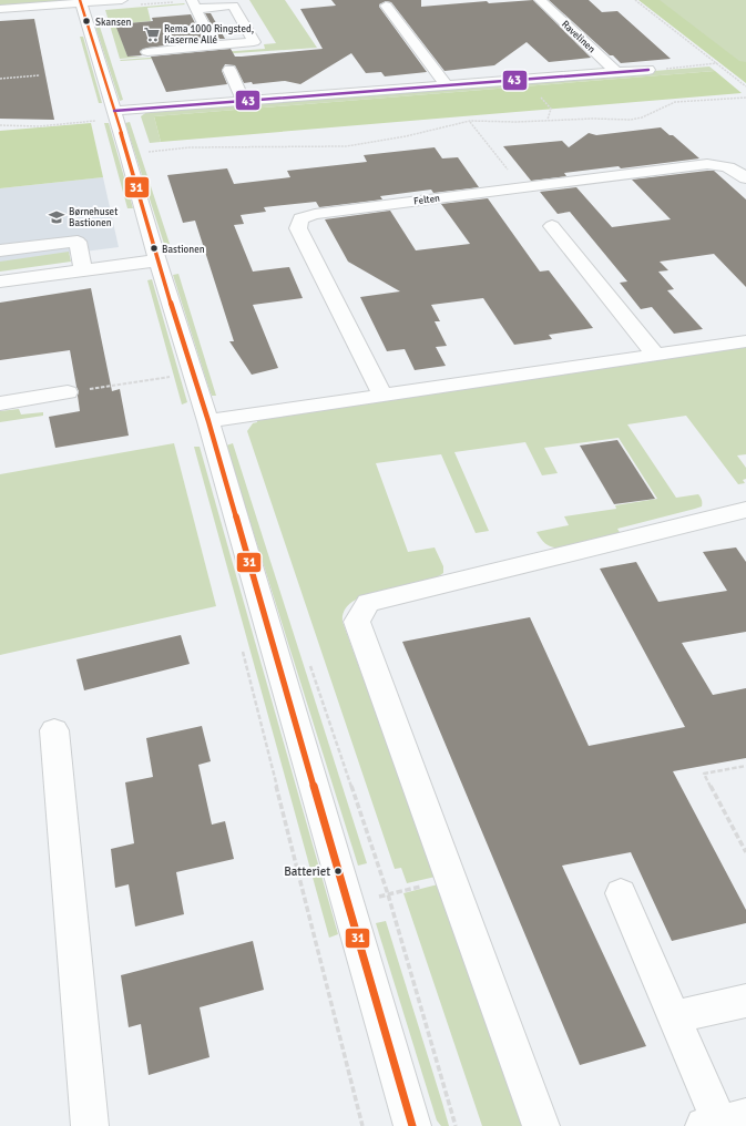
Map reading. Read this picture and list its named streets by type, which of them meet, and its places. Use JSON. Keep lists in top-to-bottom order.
{
  "streets": {
    "street": ["Ravelinen", "Felten"]
  },
  "places": {
    "other": ["Skansen", "Bastionen", "Batteriet"],
    "supermarket": ["Rema 1000 Ringsted, Kaserne Allé"],
    "school or university": ["Børnehuset Bastionen"]
  },
  "lines": ["transit line 31", "transit line 43"]
}
